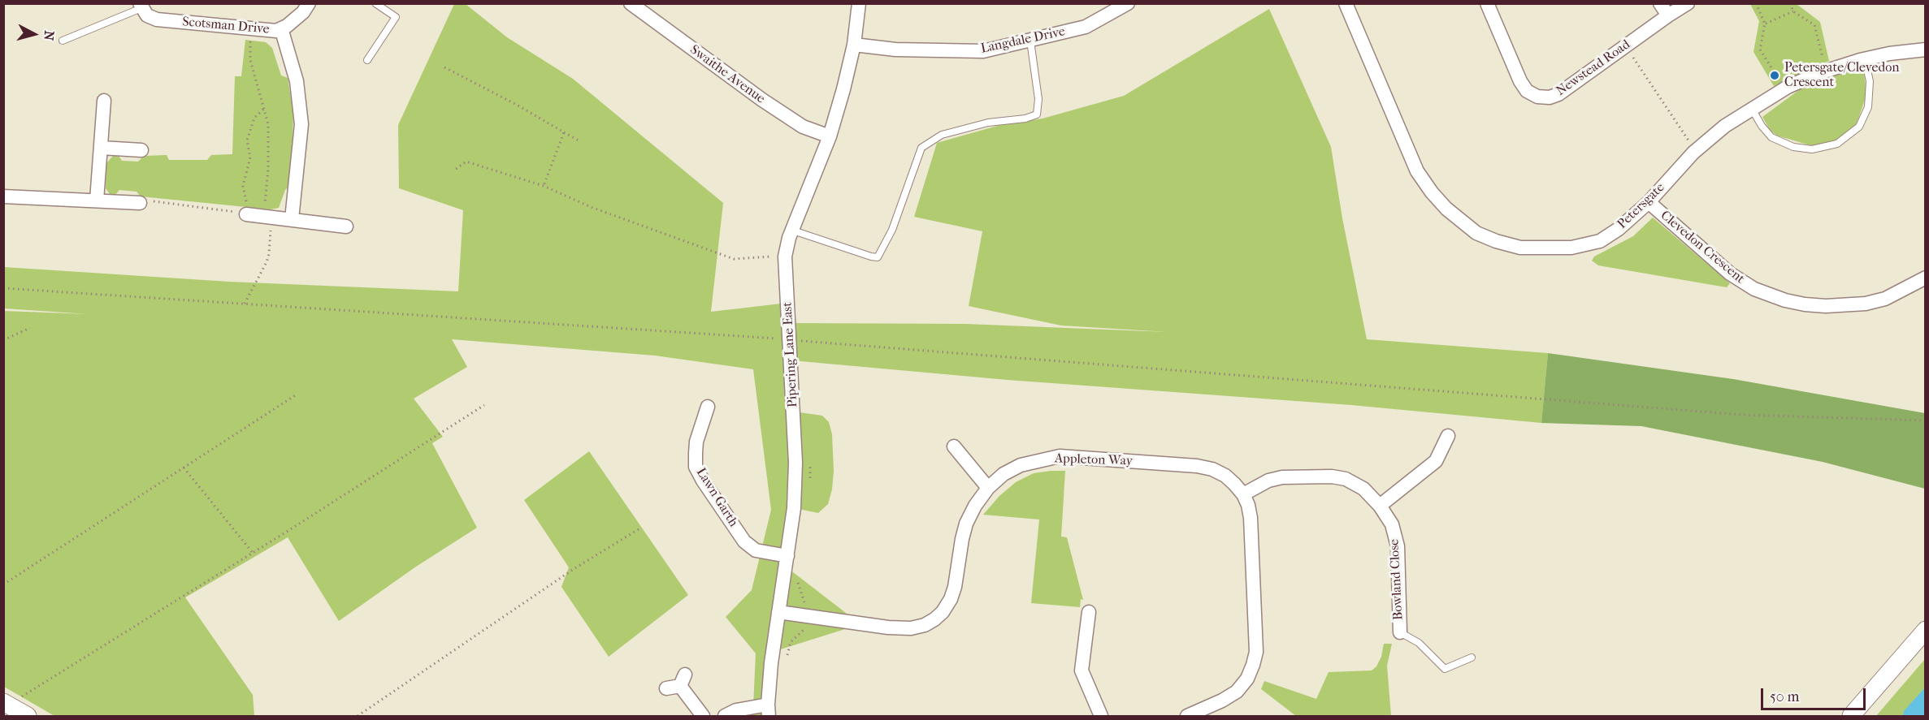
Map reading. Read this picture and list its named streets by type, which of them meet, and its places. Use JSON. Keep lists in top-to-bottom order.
{
  "streets": {
    "street": [
      "Scotsman Drive",
      "Langdale Drive",
      "Newstead Road",
      "Swaithe Avenue",
      "Petersgate",
      "Clevedon Crescent",
      "Pipering Lane East",
      "Appleton Way",
      "Lawn Garth",
      "Bowland Close"
    ]
  },
  "crossings": [
    ["Langdale Drive", "Pipering Lane East"],
    ["Swaithe Avenue", "Pipering Lane East"],
    ["Petersgate", "Clevedon Crescent"],
    ["Pipering Lane East", "Appleton Way"],
    ["Pipering Lane East", "Lawn Garth"],
    ["Appleton Way", "Bowland Close"]
  ],
  "places": ["Petersgate/Clevedon Crescent"],
  "scale_bar": "50 m",
  "north": "right"
}
